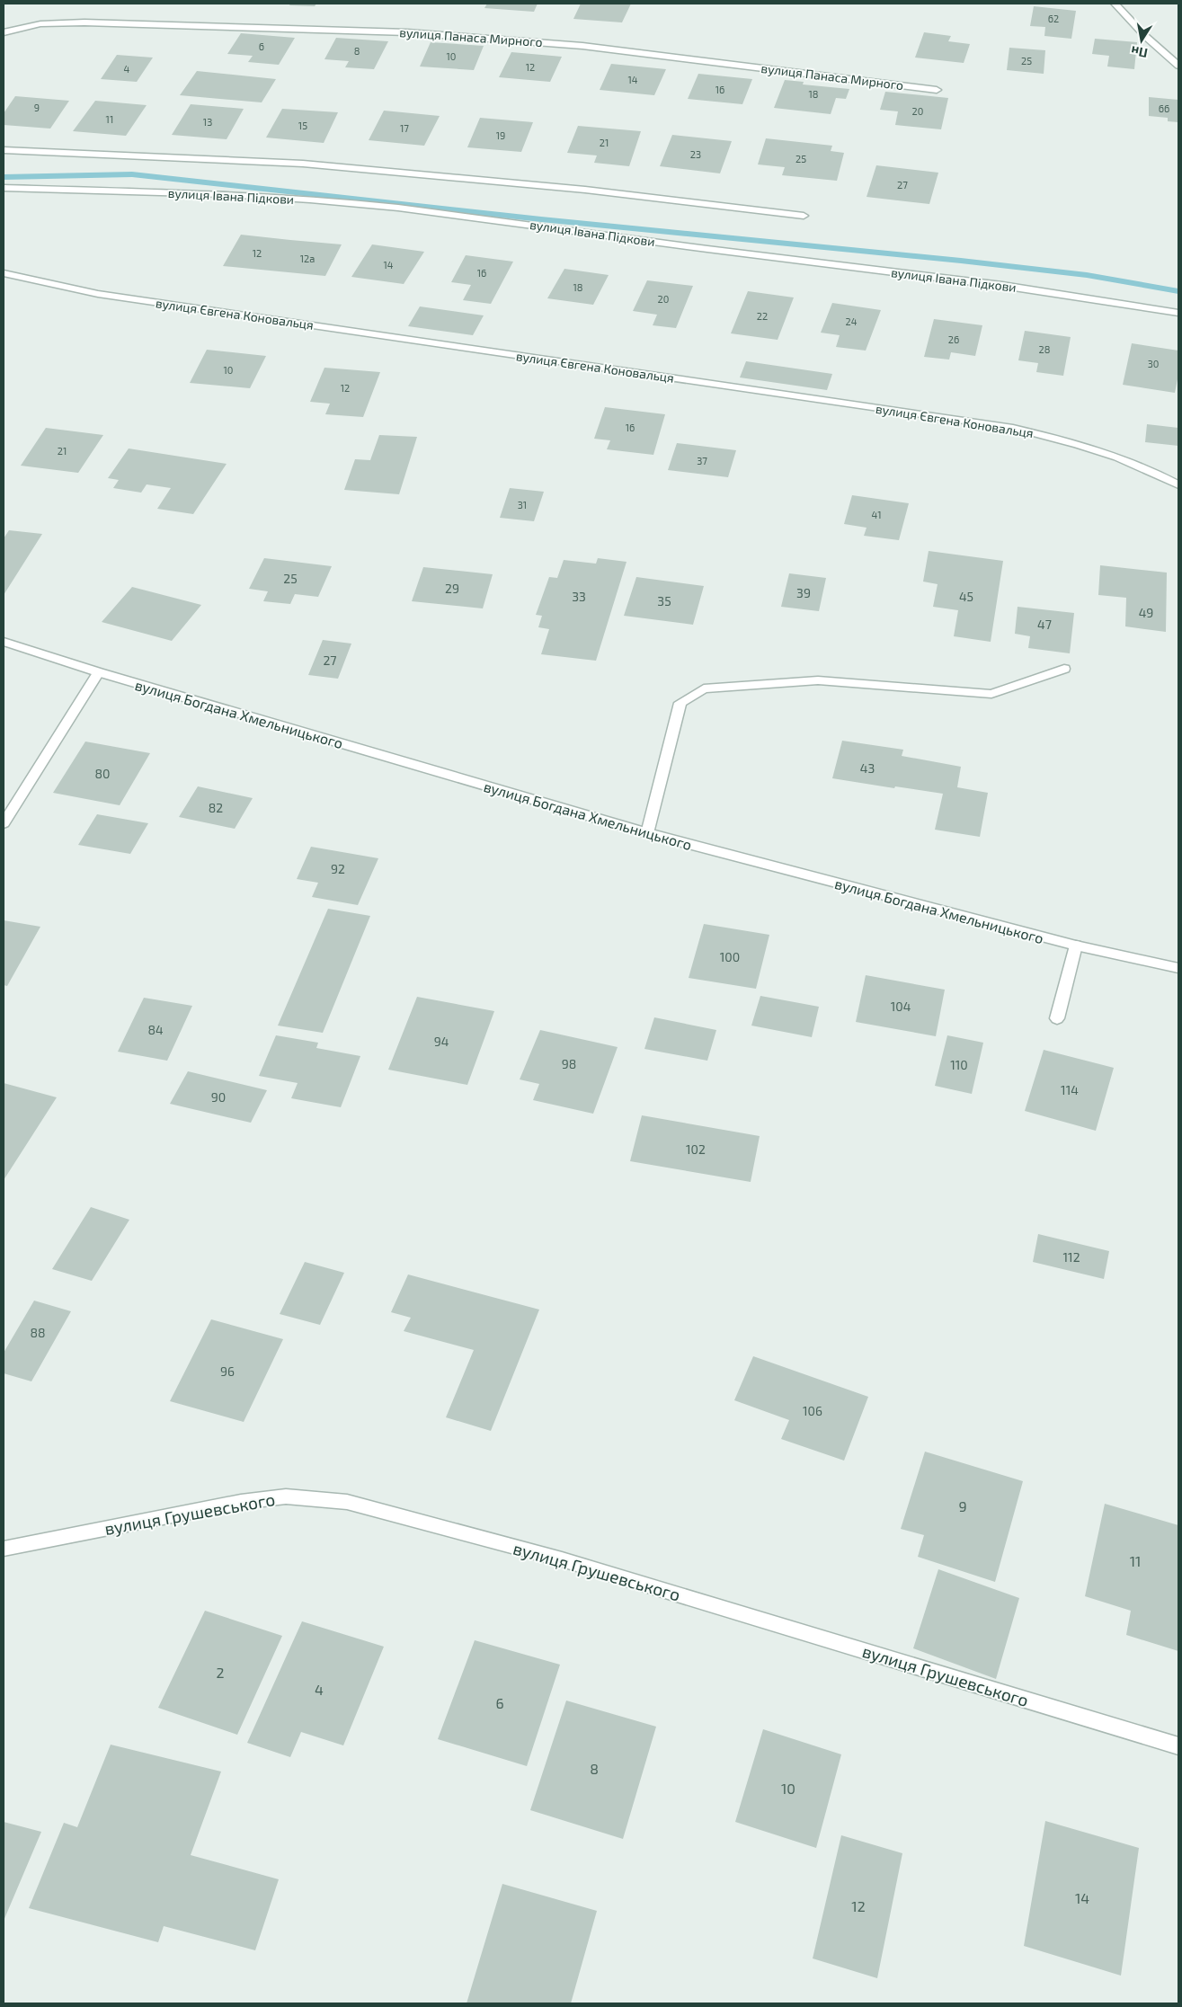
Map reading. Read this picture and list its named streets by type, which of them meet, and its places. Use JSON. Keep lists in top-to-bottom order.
{
  "streets": {
    "street": [
      "вулиця Панаса Мирного",
      "вулиця Івана Підкови",
      "вулиця Євгена Коновальця",
      "вулиця Богдана Хмельницького",
      "вулиця Грушевського"
    ]
  },
  "house_numbers": [
    "62",
    "6",
    "8",
    "10",
    "25",
    "12",
    "4",
    "14",
    "16",
    "18",
    "9",
    "66",
    "20",
    "11",
    "13",
    "15",
    "17",
    "19",
    "21",
    "23",
    "25",
    "27",
    "12",
    "12а",
    "14",
    "16",
    "18",
    "20",
    "22",
    "24",
    "26",
    "28",
    "30",
    "10",
    "12",
    "16",
    "21",
    "37",
    "31",
    "41",
    "25",
    "29",
    "39",
    "33",
    "45",
    "35",
    "49",
    "47",
    "27",
    "43",
    "80",
    "82",
    "92",
    "100",
    "104",
    "84",
    "94",
    "98",
    "110",
    "114",
    "90",
    "102",
    "112",
    "88",
    "96",
    "106",
    "9",
    "11",
    "2",
    "4",
    "6",
    "8",
    "10",
    "14",
    "12"
  ],
  "north": "bottom"
}
